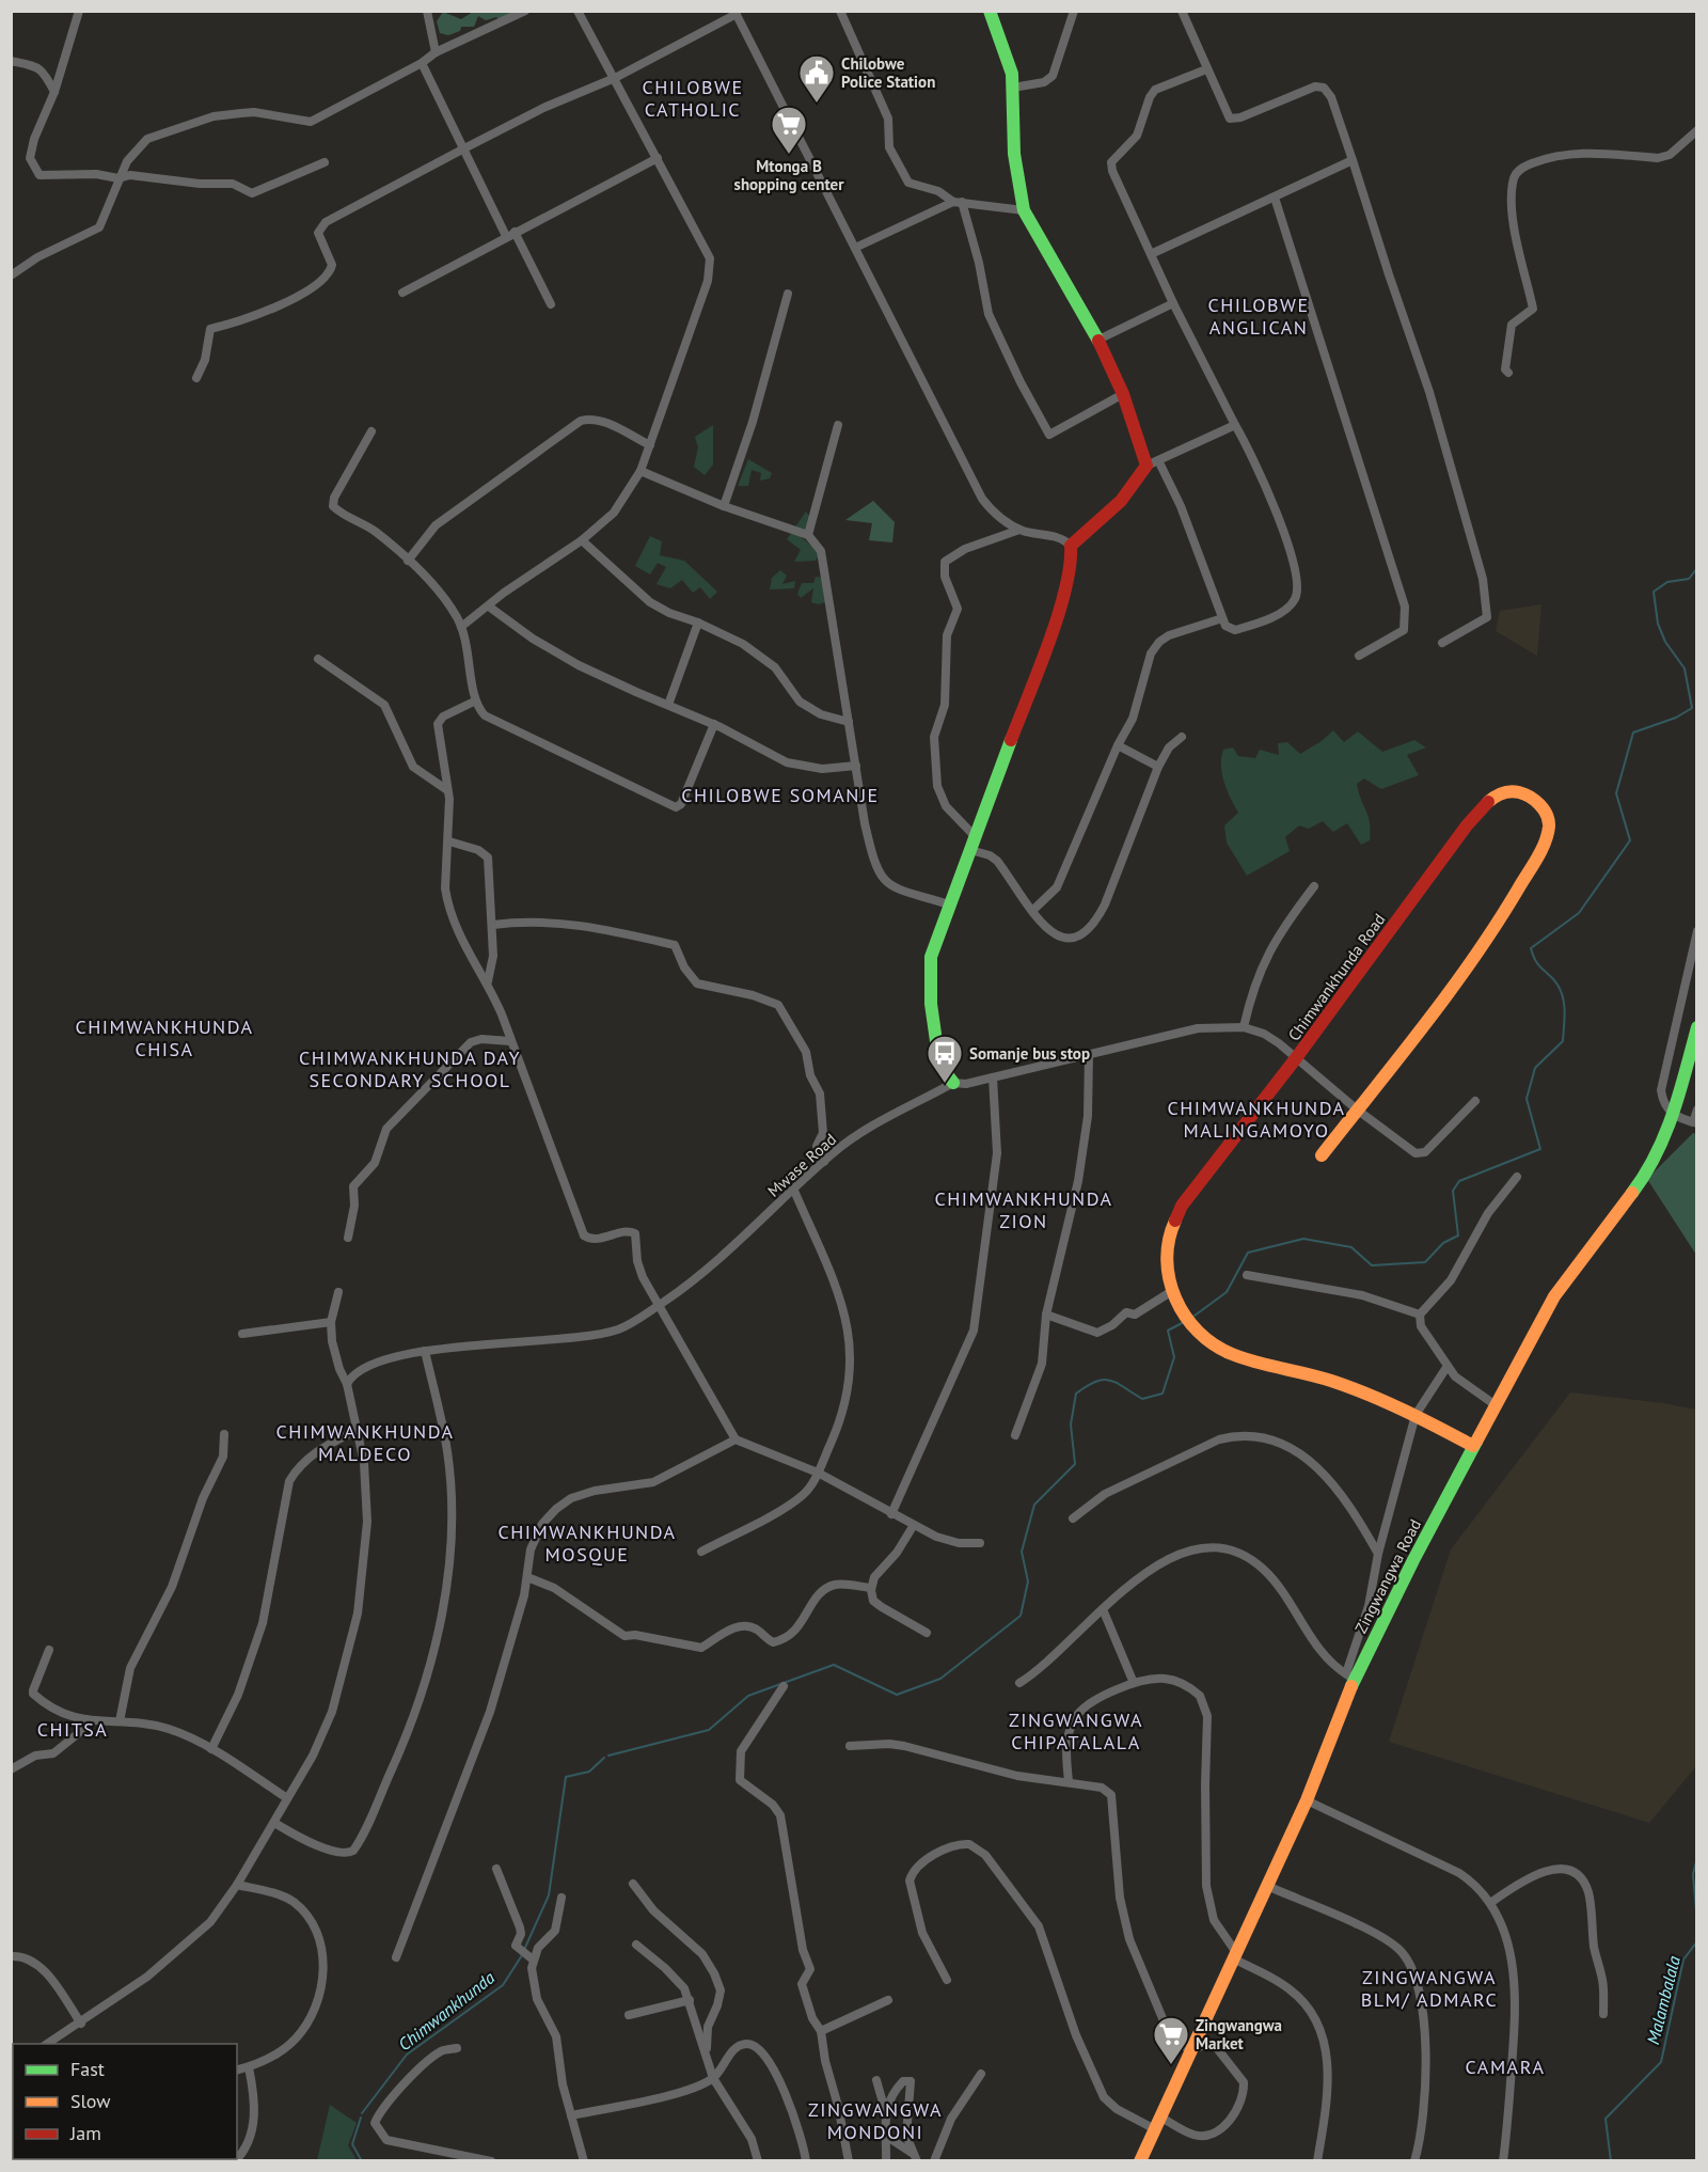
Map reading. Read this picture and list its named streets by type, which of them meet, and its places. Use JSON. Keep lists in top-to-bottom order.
{
  "streets": {
    "street": ["Chimwankhunda Road", "Mwase Road", "Zingwangwa Road"]
  },
  "crossings": [
    ["Chimwankhunda Road", "Mwase Road"],
    ["Chimwankhunda Road", "Zingwangwa Road"]
  ],
  "districts": [
    "CHILOBWE CATHOLIC",
    "CHILOBWE ANGLICAN",
    "CHILOBWE SOMANJE",
    "CHIMWANKHUNDA CHISA",
    "CHIMWANKHUNDA DAY SECONDARY SCHOOL",
    "CHIMWANKHUNDA MALINGAMOYO",
    "CHIMWANKHUNDA ZION",
    "CHIMWANKHUNDA MALDECO",
    "CHIMWANKHUNDA MOSQUE",
    "ZINGWANGWA CHIPATALALA",
    "CHITSA",
    "ZINGWANGWA BLM/ ADMARC",
    "CAMARA",
    "ZINGWANGWA MONDONI"
  ],
  "water": ["Malambalala", "Chimwankhunda"],
  "places": {
    "public building": ["Chilobwe Police Station"],
    "supermarket": ["Mtonga B shopping center", "Zingwangwa Market"],
    "bus stop": ["Somanje bus stop"]
  },
  "legend": ["Fast", "Slow", "Jam"]
}
